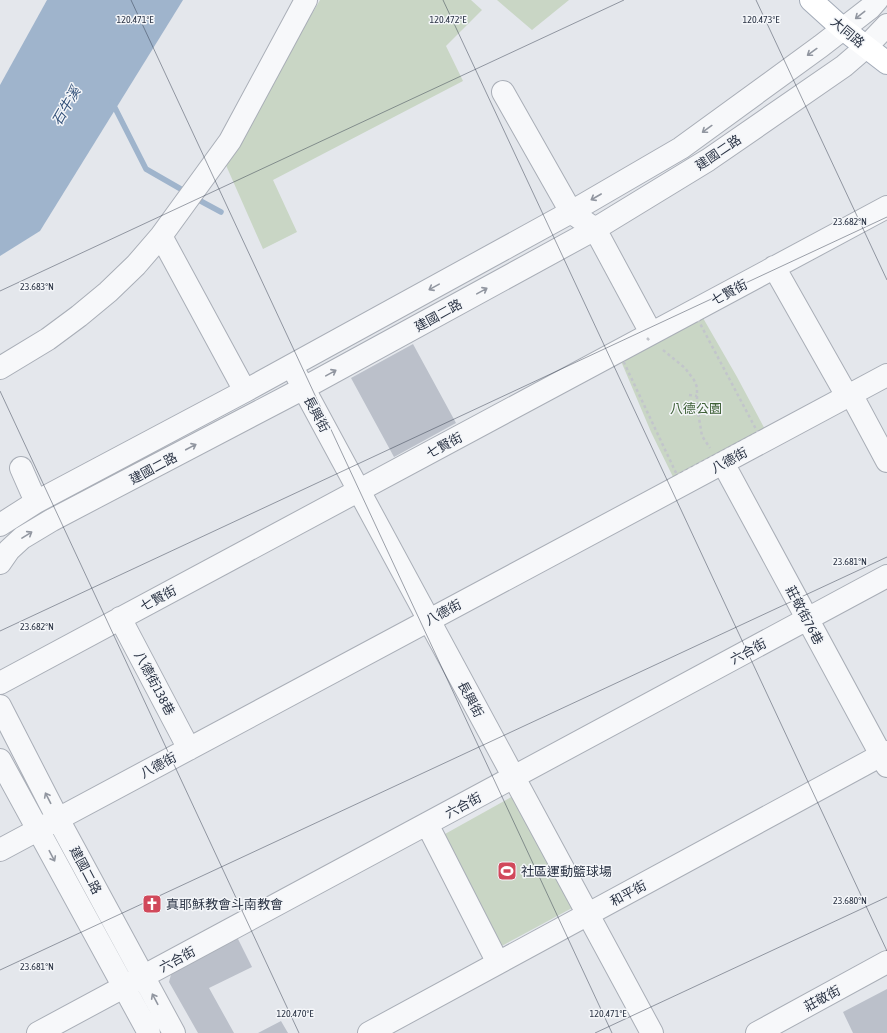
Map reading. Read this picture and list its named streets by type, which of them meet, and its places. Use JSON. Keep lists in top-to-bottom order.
{
  "streets": {
    "main road": ["大同路"],
    "street": [
      "建國二路",
      "七賢街",
      "長興街",
      "八德街",
      "莊敬街76巷",
      "六合街",
      "八德街138巷",
      "和平街",
      "莊敬街"
    ]
  },
  "crossings": [
    ["大同路", "建國二路"],
    ["建國二路", "長興街"],
    ["建國二路", "八德街"],
    ["建國二路", "六合街"],
    ["七賢街", "長興街"],
    ["七賢街", "八德街138巷"],
    ["長興街", "八德街"],
    ["長興街", "六合街"],
    ["長興街", "和平街"],
    ["八德街", "莊敬街76巷"],
    ["八德街", "八德街138巷"],
    ["莊敬街76巷", "六合街"],
    ["莊敬街76巷", "和平街"]
  ],
  "water": ["石牛溪"],
  "parks": ["八德公園"],
  "places": {
    "sports": ["社區運動籃球場"],
    "church": ["真耶穌教會斗南教會"]
  },
  "coordinates": [
    "120.472°E",
    "120.473°E",
    "120.471°E",
    "23.682°N",
    "23.683°N",
    "23.681°N",
    "23.680°N",
    "120.470°E"
  ]
}
